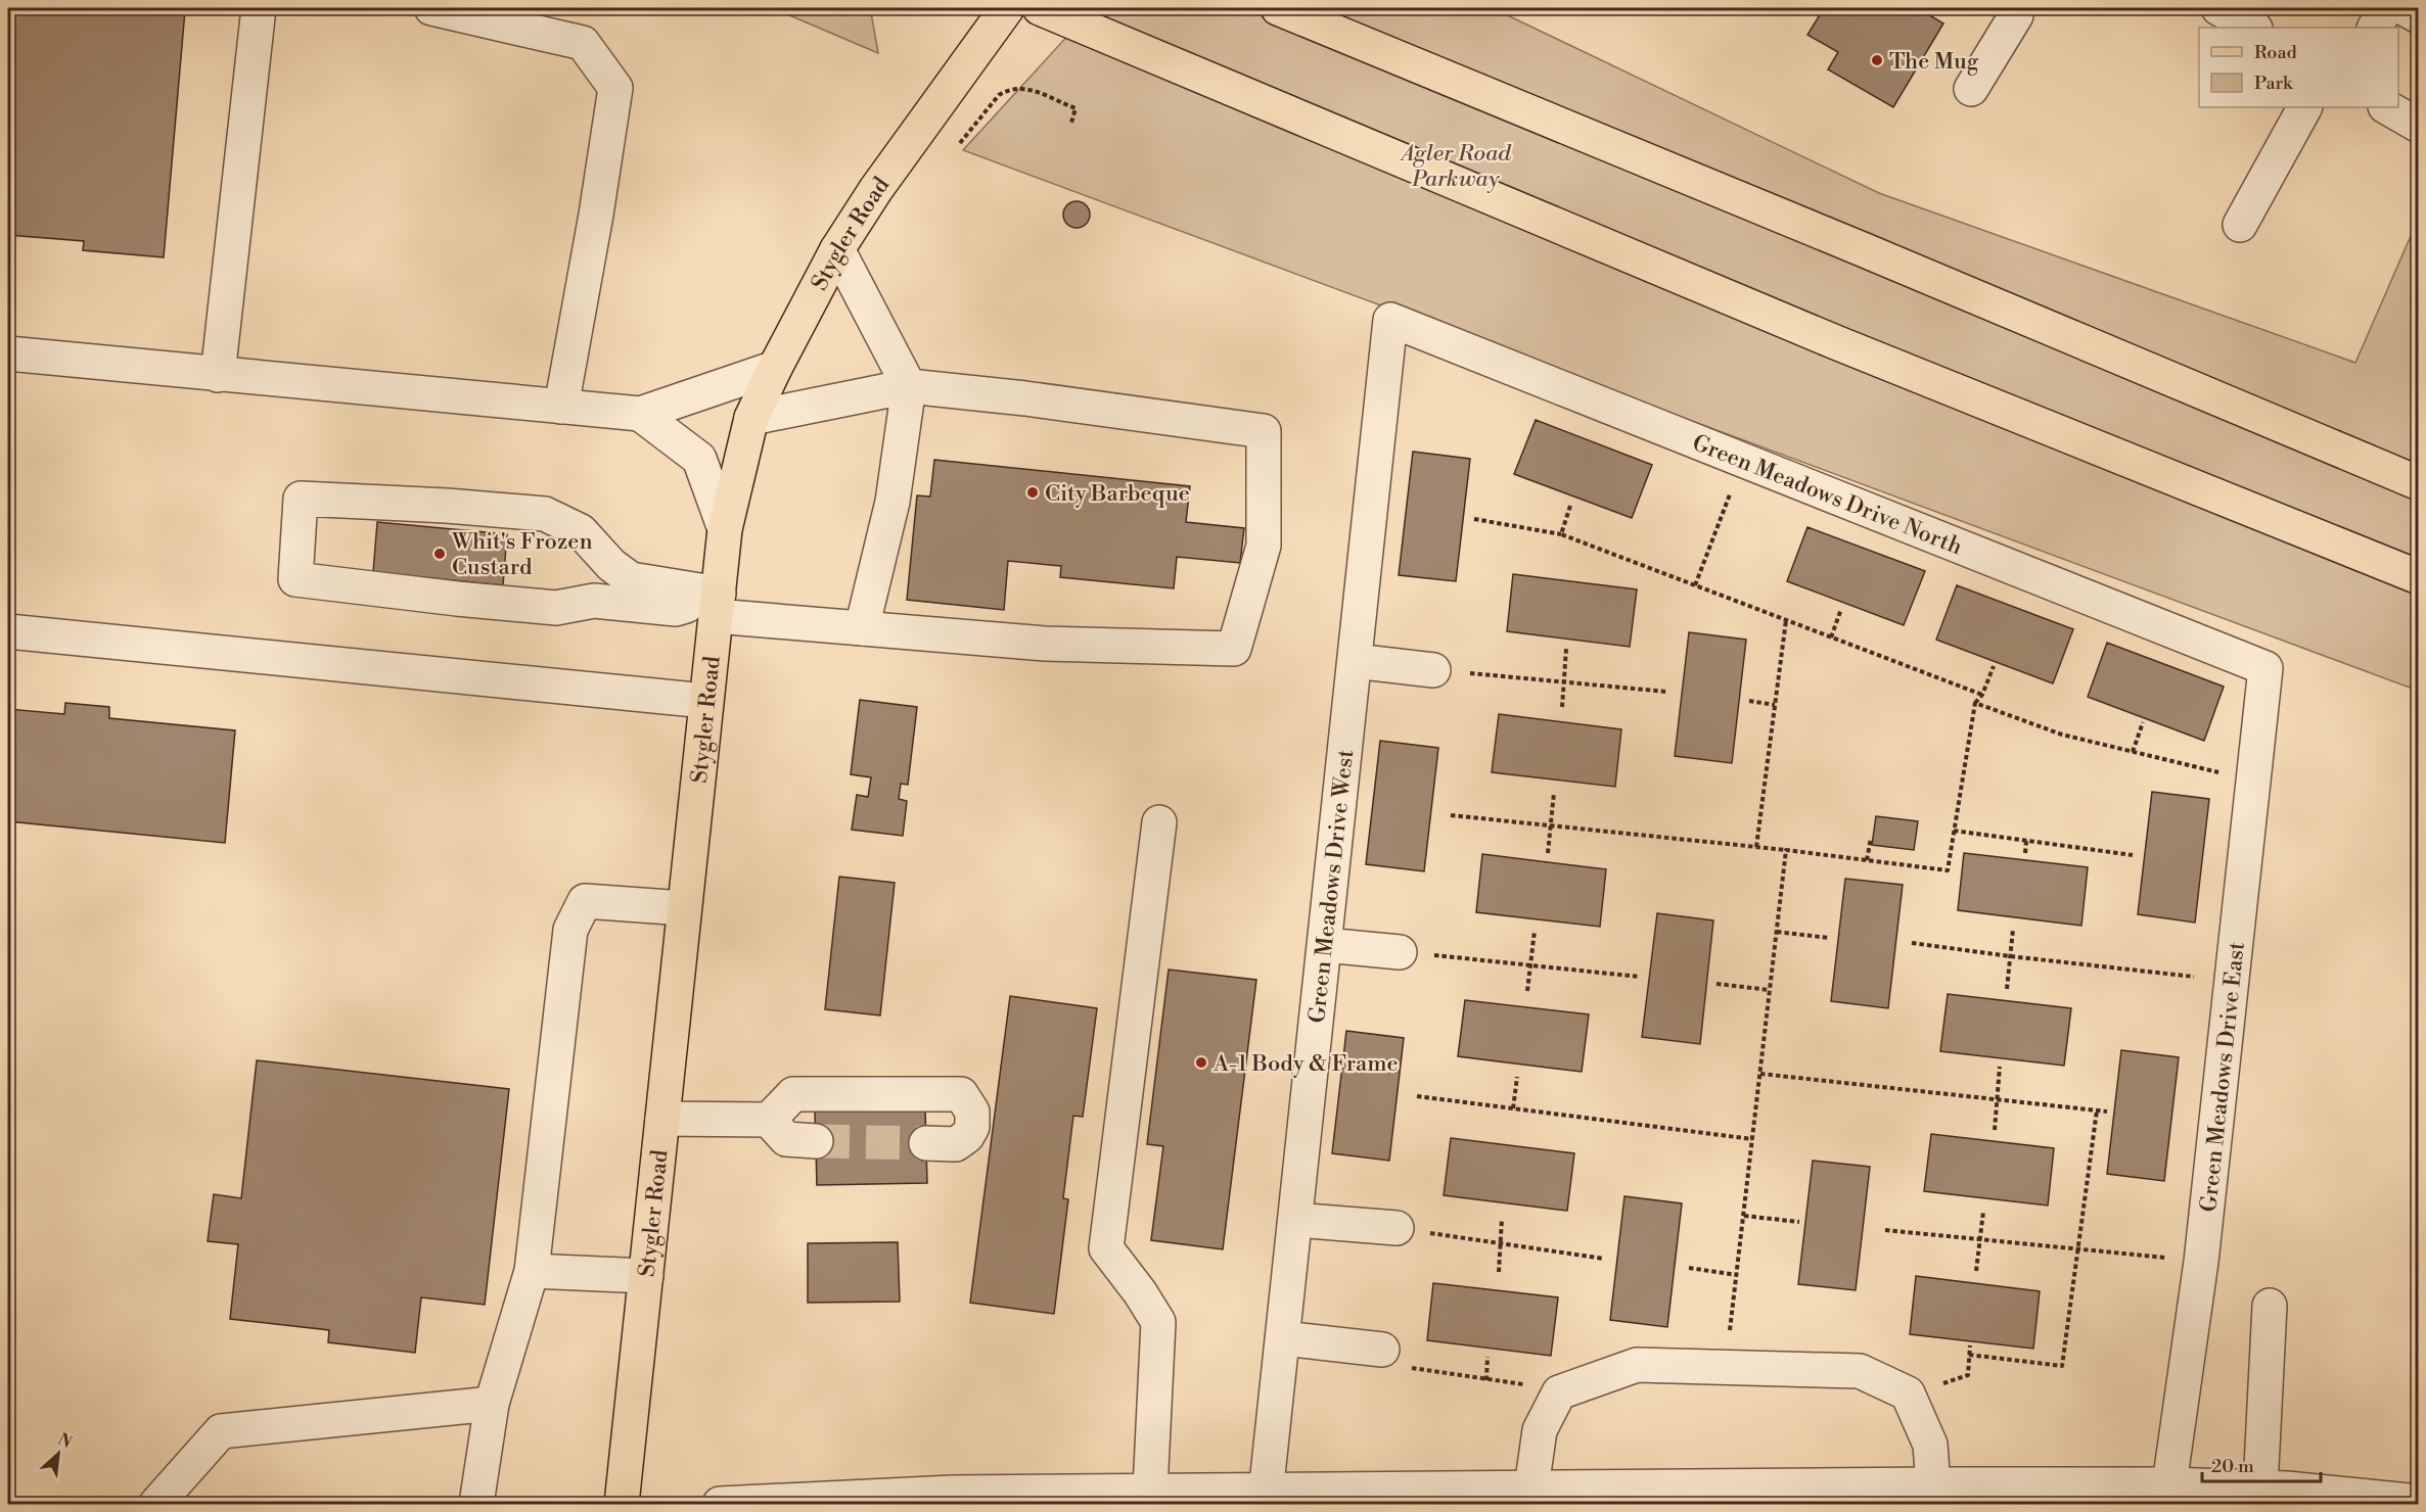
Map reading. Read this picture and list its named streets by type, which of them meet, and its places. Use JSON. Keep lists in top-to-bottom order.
{
  "streets": {
    "main road": ["Stygler Road"],
    "street": ["Green Meadows Drive North", "Green Meadows Drive West", "Green Meadows Drive East"]
  },
  "crossings": [
    ["Green Meadows Drive North", "Green Meadows Drive West"],
    ["Green Meadows Drive North", "Green Meadows Drive East"]
  ],
  "parks": ["Agler Road Parkway"],
  "places": [
    "The Mug",
    "City Barbeque",
    "Whit's Frozen Custard",
    "A-1 Body & Frame"
  ],
  "legend": ["Road", "Park"],
  "scale_bar": "20 m",
  "north": "top right"
}
